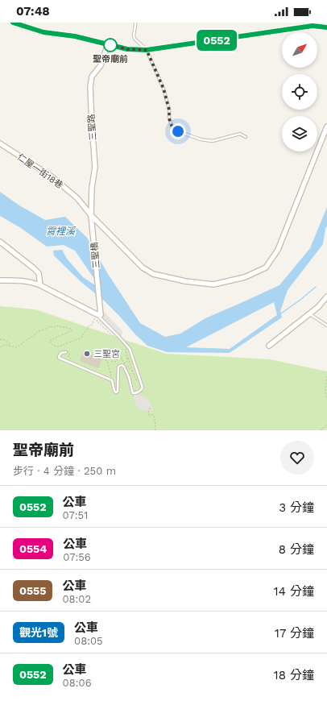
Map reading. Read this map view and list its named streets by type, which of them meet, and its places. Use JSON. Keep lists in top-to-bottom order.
{
  "streets": {
    "street": ["三聖路", "仁屋一街18巷", "三聖橋"]
  },
  "crossings": [
    ["三聖路", "仁屋一街18巷"],
    ["三聖路", "三聖橋"],
    ["仁屋一街18巷", "三聖橋"]
  ],
  "water": ["霄裡溪"],
  "places": ["聖帝廟前", "三聖宮"],
  "lines": ["bus line 0552"],
  "north": "top right",
  "page": {
    "status": "07:48",
    "on_map": "0552",
    "heading": ["聖帝廟前", "步行 · 4 分鐘 · 250 m"],
    "list": [
      {
        "mark": "0552",
        "name": "公車",
        "note": "07:51",
        "value": "3 分鐘"
      },
      {
        "mark": "0554",
        "name": "公車",
        "note": "07:56",
        "value": "8 分鐘"
      },
      {
        "mark": "0555",
        "name": "公車",
        "note": "08:02",
        "value": "14 分鐘"
      },
      {
        "mark": "觀光1號",
        "name": "公車",
        "note": "08:05",
        "value": "17 分鐘"
      },
      {
        "mark": "0552",
        "name": "公車",
        "note": "08:06",
        "value": "18 分鐘"
      }
    ]
  }
}
